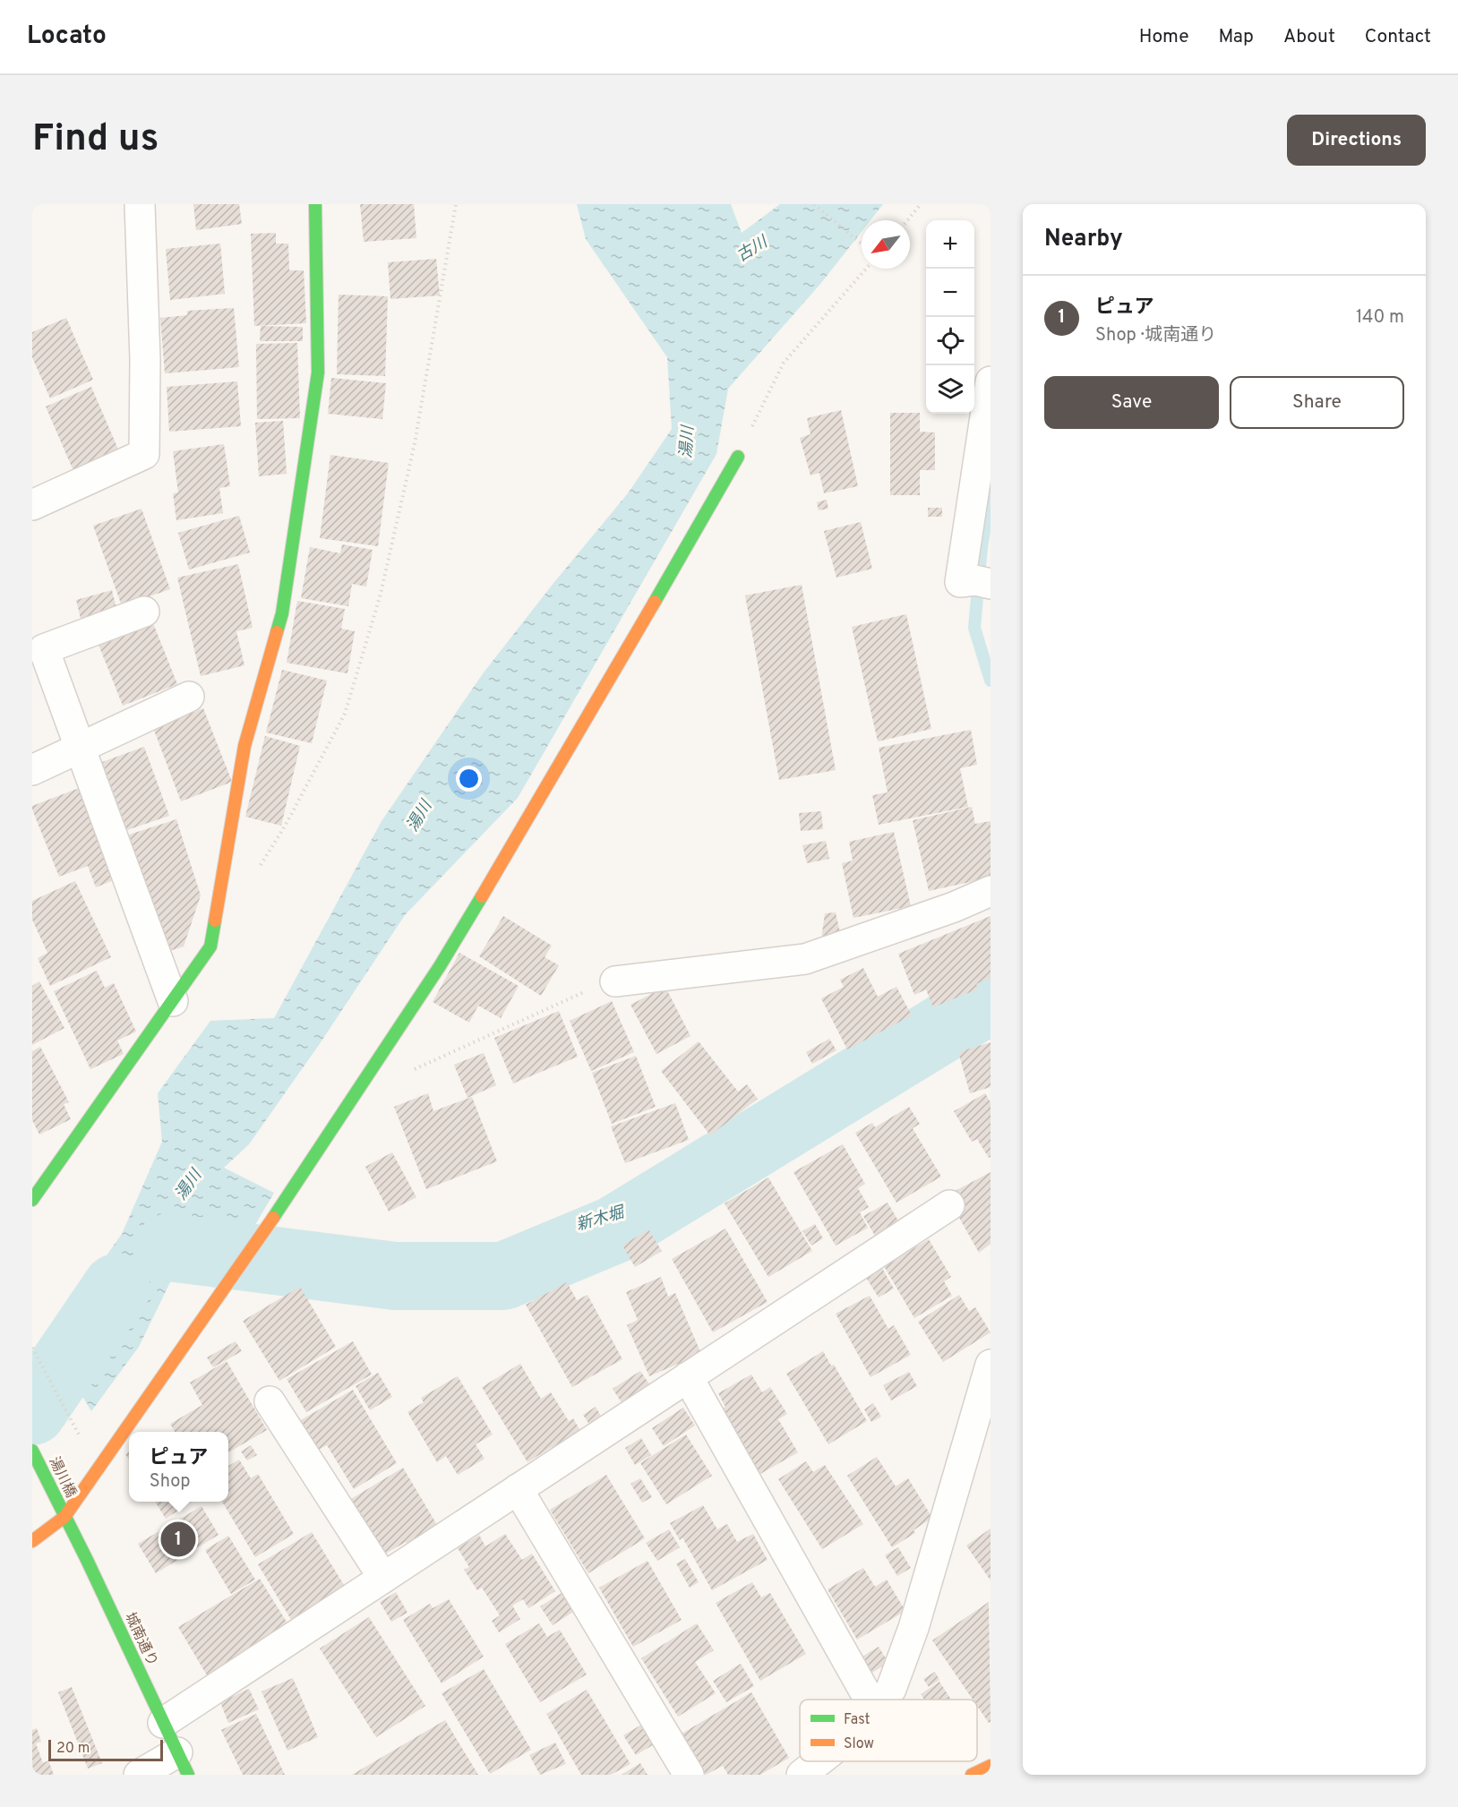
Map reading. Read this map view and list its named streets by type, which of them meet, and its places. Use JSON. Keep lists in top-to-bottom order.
{
  "streets": {
    "street": ["湯川橋", "城南通り"]
  },
  "crossings": [
    ["湯川橋", "城南通り"]
  ],
  "water": ["古川", "湯川", "新木堀"],
  "legend": ["Fast", "Slow"],
  "scale_bar": "20 m",
  "north": "bottom left",
  "page": {
    "header": "Locato",
    "nav": [
      "Home",
      "Map",
      "About",
      "Contact"
    ],
    "buttons": [
      "Directions",
      ["Save", "Share"]
    ],
    "title": "Find us",
    "heading": "Nearby",
    "map_buttons": ["+", "−"],
    "list": [
      {
        "mark": "1",
        "name": "ピュア",
        "note": "Shop · 城南通り",
        "value": "140 m"
      }
    ],
    "popup": ["ピュア", "Shop"],
    "pins": "1",
    "scale": "20 m"
  }
}
